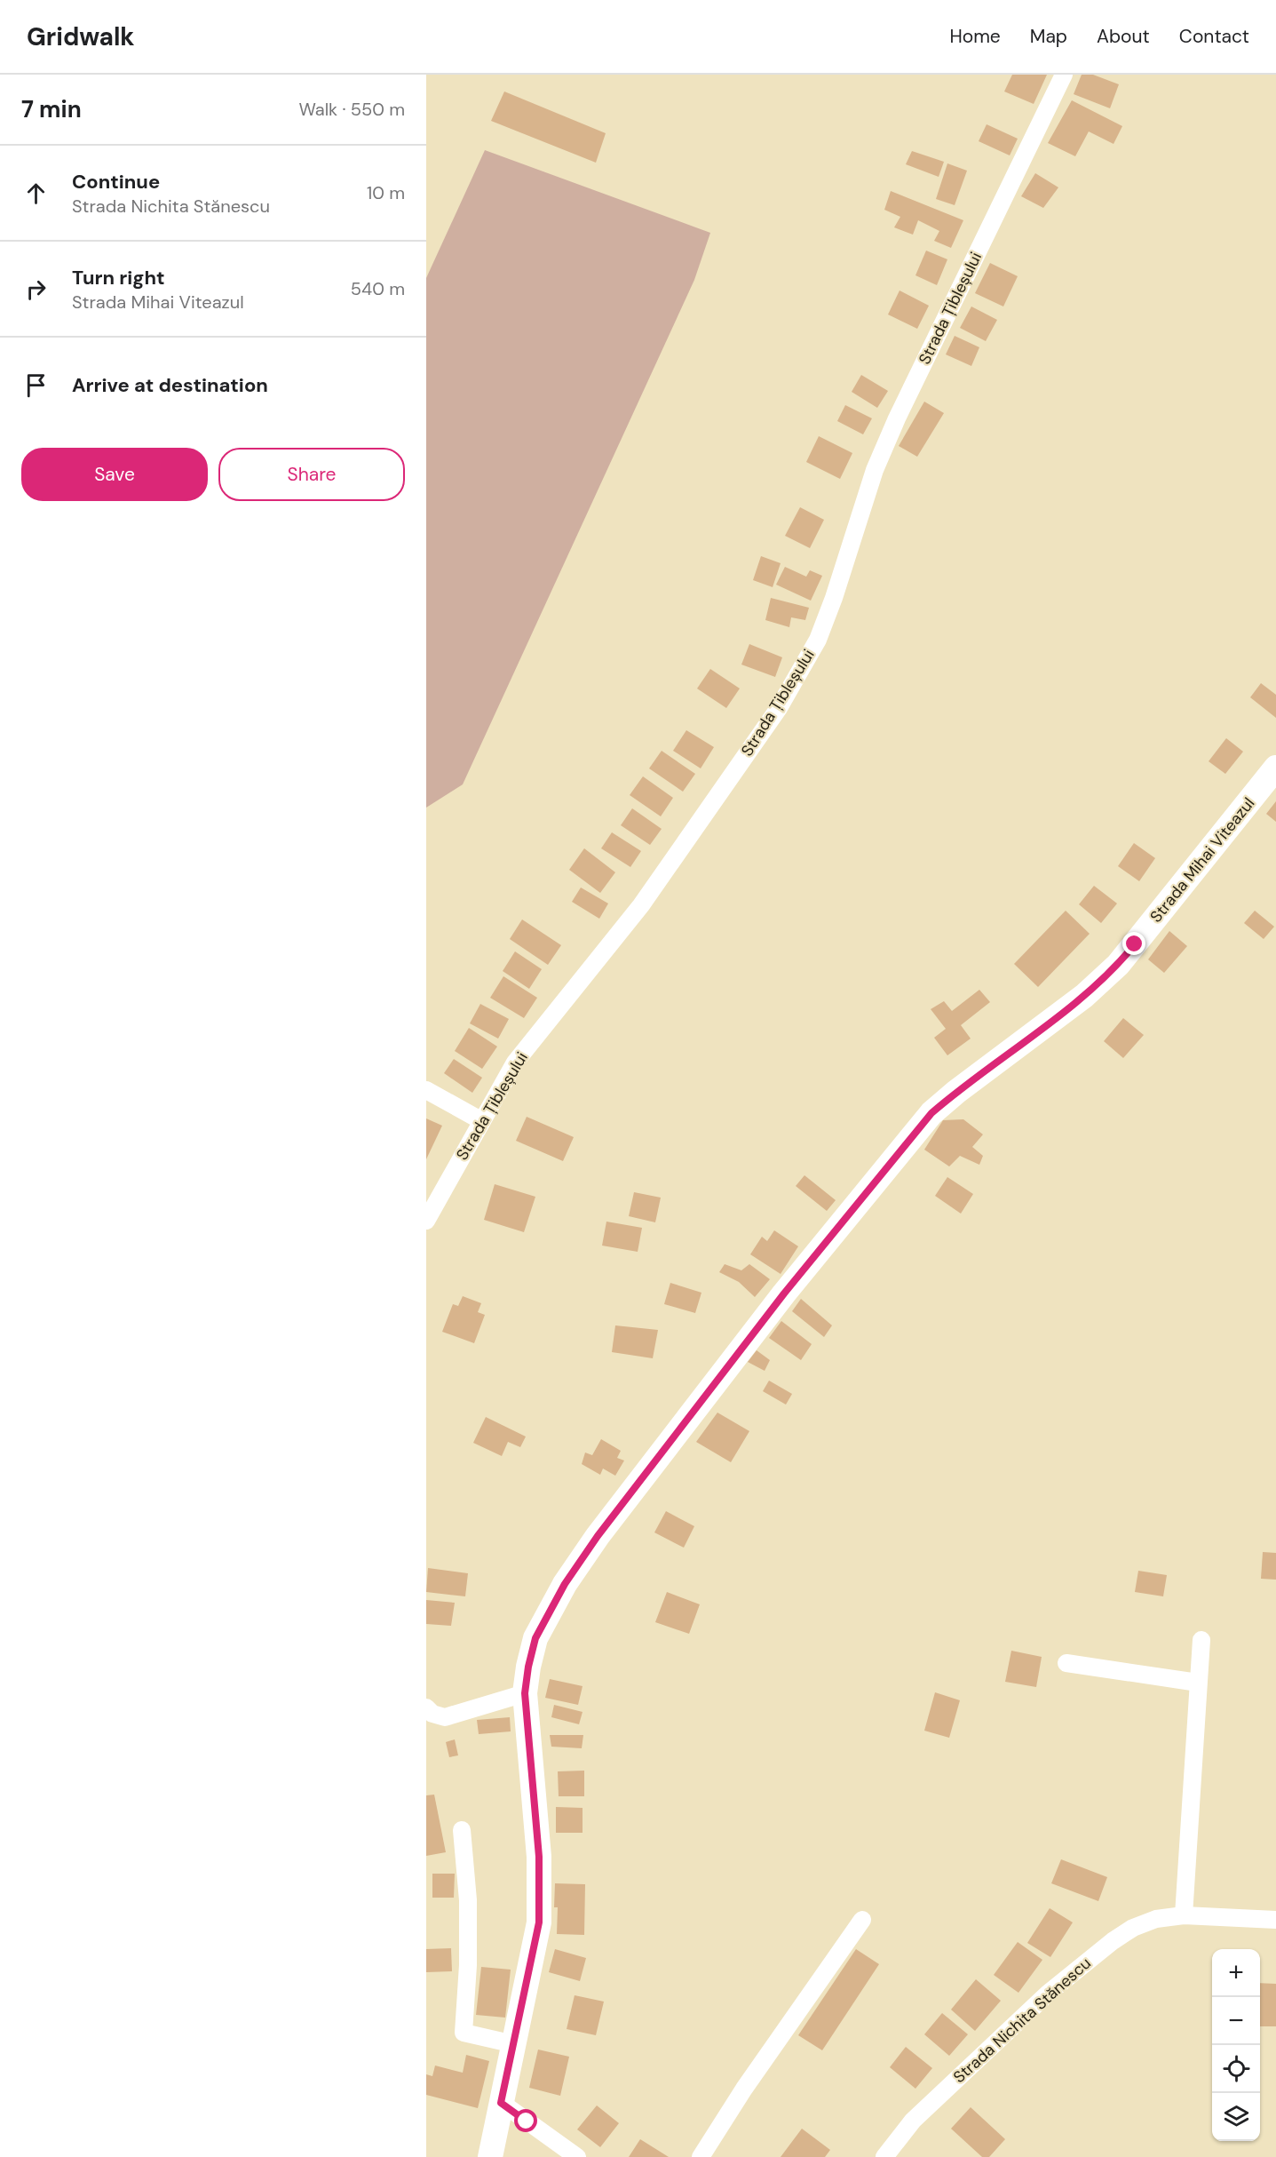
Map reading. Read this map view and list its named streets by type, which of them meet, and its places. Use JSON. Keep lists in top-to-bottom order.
{
  "streets": {
    "main road": ["Strada Mihai Viteazul"],
    "street": ["Strada Țibleșului", "Strada Nichita Stănescu"]
  },
  "page": {
    "header": "Gridwalk",
    "nav": [
      "Home",
      "Map",
      "About",
      "Contact"
    ],
    "heading": ["7 min", "Walk · 550 m"],
    "list": [
      ["Continue", "Strada Nichita Stănescu", "10 m"],
      ["Turn right", "Strada Mihai Viteazul", "540 m"],
      "Arrive at destination"
    ],
    "buttons": ["Save", "Share"],
    "map_buttons": ["+", "−"]
  }
}
